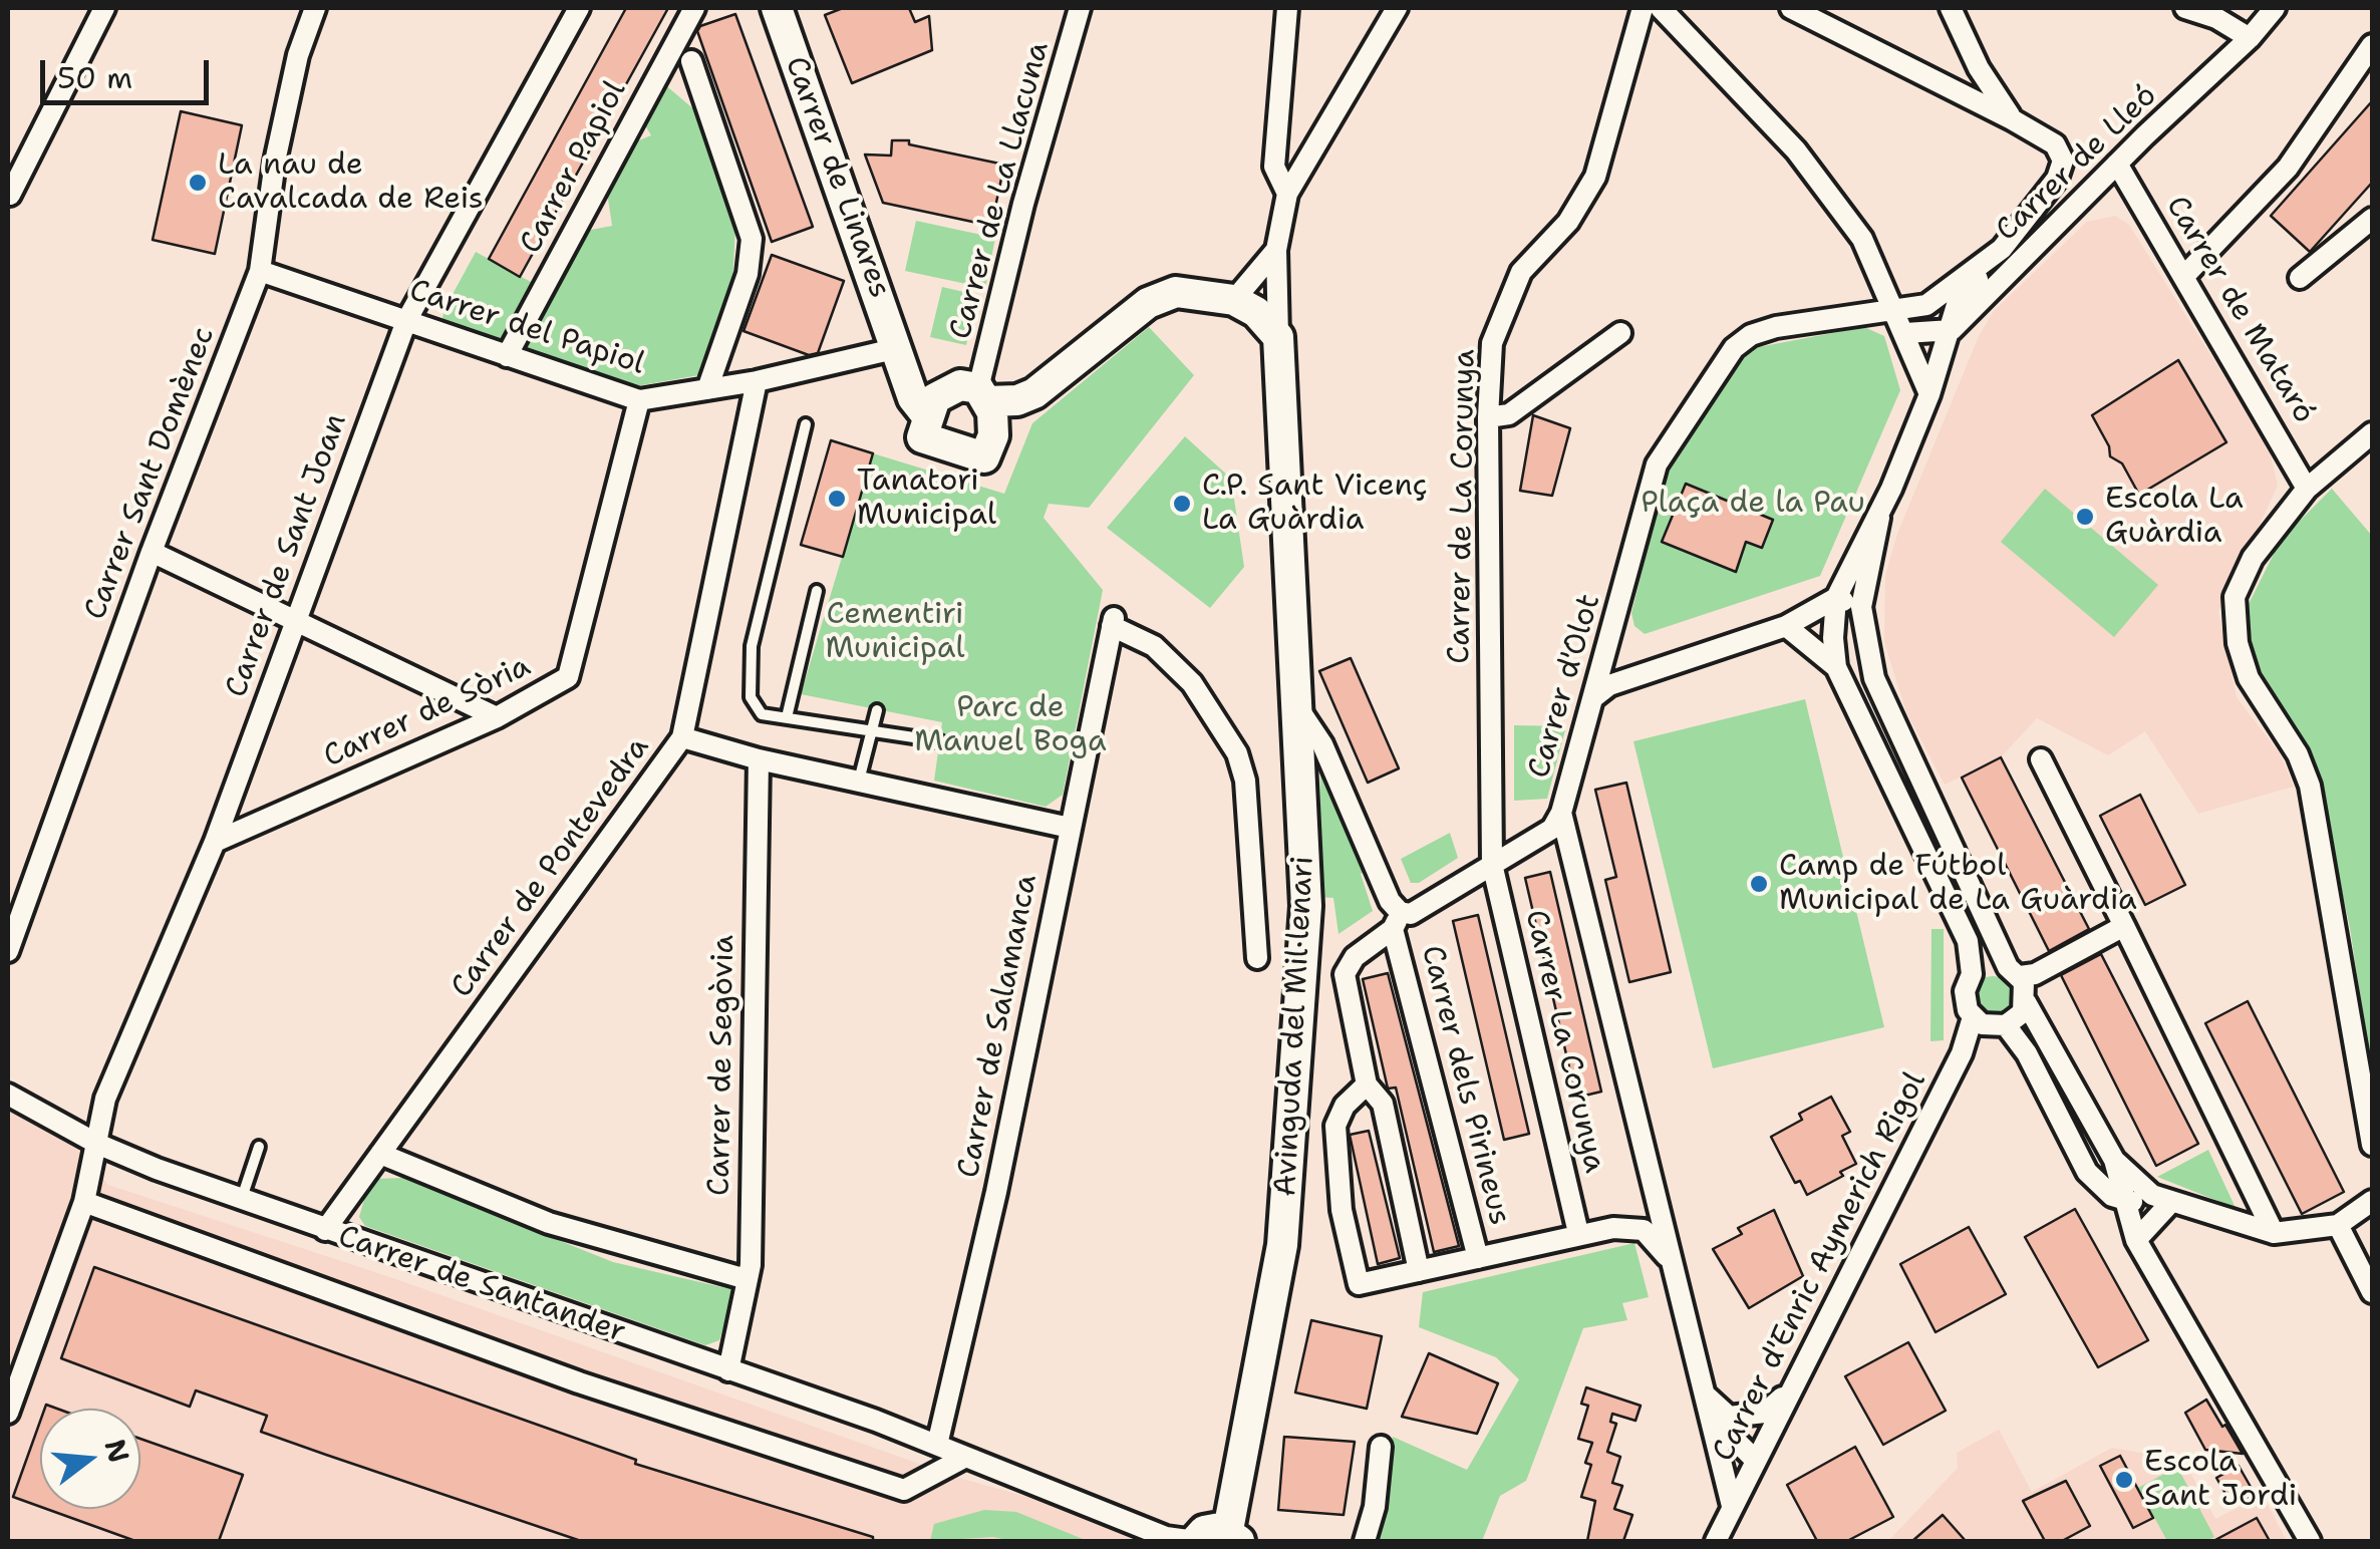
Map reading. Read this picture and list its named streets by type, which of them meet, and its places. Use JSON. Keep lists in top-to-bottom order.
{
  "streets": {
    "street": [
      "Carrer de Lleó",
      "Carrer Papiol",
      "Carrer de Linares",
      "Carrer de La Llacuna",
      "Carrer de Mataró",
      "Carrer del Papiol",
      "Carrer Sant Domènec",
      "Carrer de La Corunya",
      "Carrer de Sant Joan",
      "Carrer d'Olot",
      "Carrer de Sòria",
      "Carrer de Pontevedra",
      "Carrer de Salamanca",
      "Avinguda del Mil·lenari",
      "Carrer La Corunya",
      "Carrer de Segòvia",
      "Carrer dels Pirineus",
      "Carrer d'Enric Aymerich Rigol",
      "Carrer de Santander"
    ]
  },
  "crossings": [
    ["Carrer de Lleó", "Carrer de Mataró"],
    ["Carrer Papiol", "Carrer del Papiol"],
    ["Carrer de Linares", "Carrer del Papiol"],
    ["Carrer del Papiol", "Carrer Sant Domènec"],
    ["Carrer del Papiol", "Carrer de Sant Joan"],
    ["Carrer del Papiol", "Carrer de Sòria"],
    ["Carrer del Papiol", "Carrer de Pontevedra"],
    ["Carrer de La Corunya", "Carrer La Corunya"],
    ["Carrer de Sant Joan", "Carrer de Sòria"],
    ["Carrer de Sant Joan", "Carrer de Santander"],
    ["Carrer d'Olot", "Carrer d'Enric Aymerich Rigol"],
    ["Carrer de Pontevedra", "Carrer de Santander"],
    ["Carrer de Salamanca", "Carrer de Santander"],
    ["Avinguda del Mil·lenari", "Carrer dels Pirineus"],
    ["Avinguda del Mil·lenari", "Carrer de Santander"],
    ["Carrer de Segòvia", "Carrer de Santander"]
  ],
  "parks": ["Plaça de la Pau", "Cementiri Municipal", "Parc de Manuel Boga"],
  "places": [
    "La nau de Cavalcada de Reis",
    "Tanatori Municipal",
    "C.P. Sant Vicenç La Guàrdia",
    "Escola La Guàrdia",
    "Camp de Fútbol Municipal de La Guàrdia",
    "Escola Sant Jordi"
  ],
  "scale_bar": "50 m",
  "north": "right"
}
